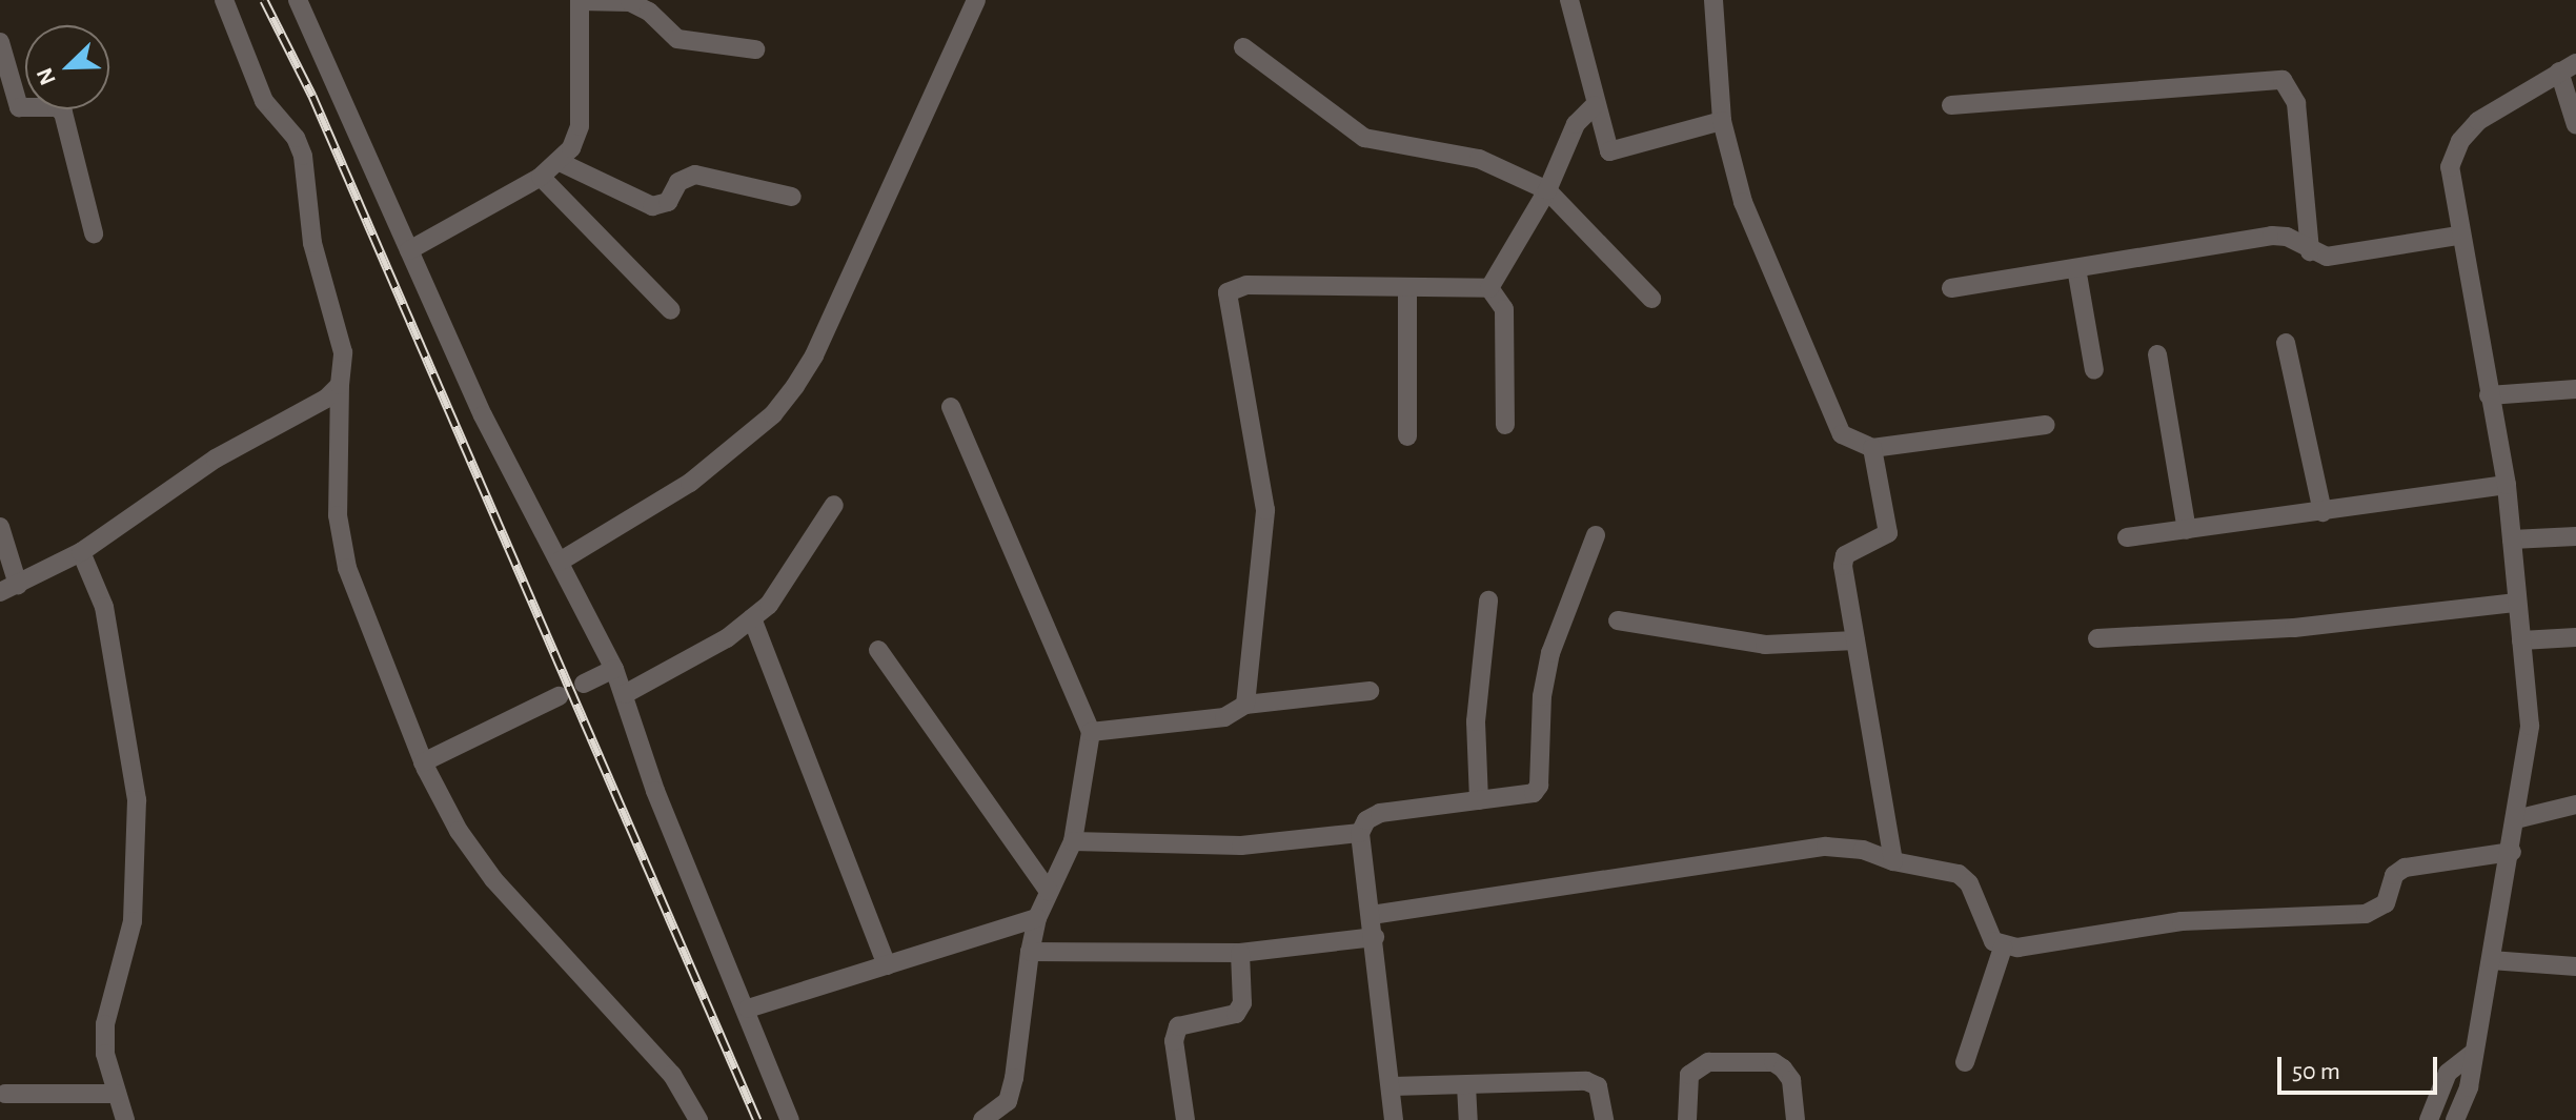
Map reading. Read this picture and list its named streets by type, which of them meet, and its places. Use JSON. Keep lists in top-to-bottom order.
{
  "scale_bar": "50 m",
  "north": "bottom left"
}
